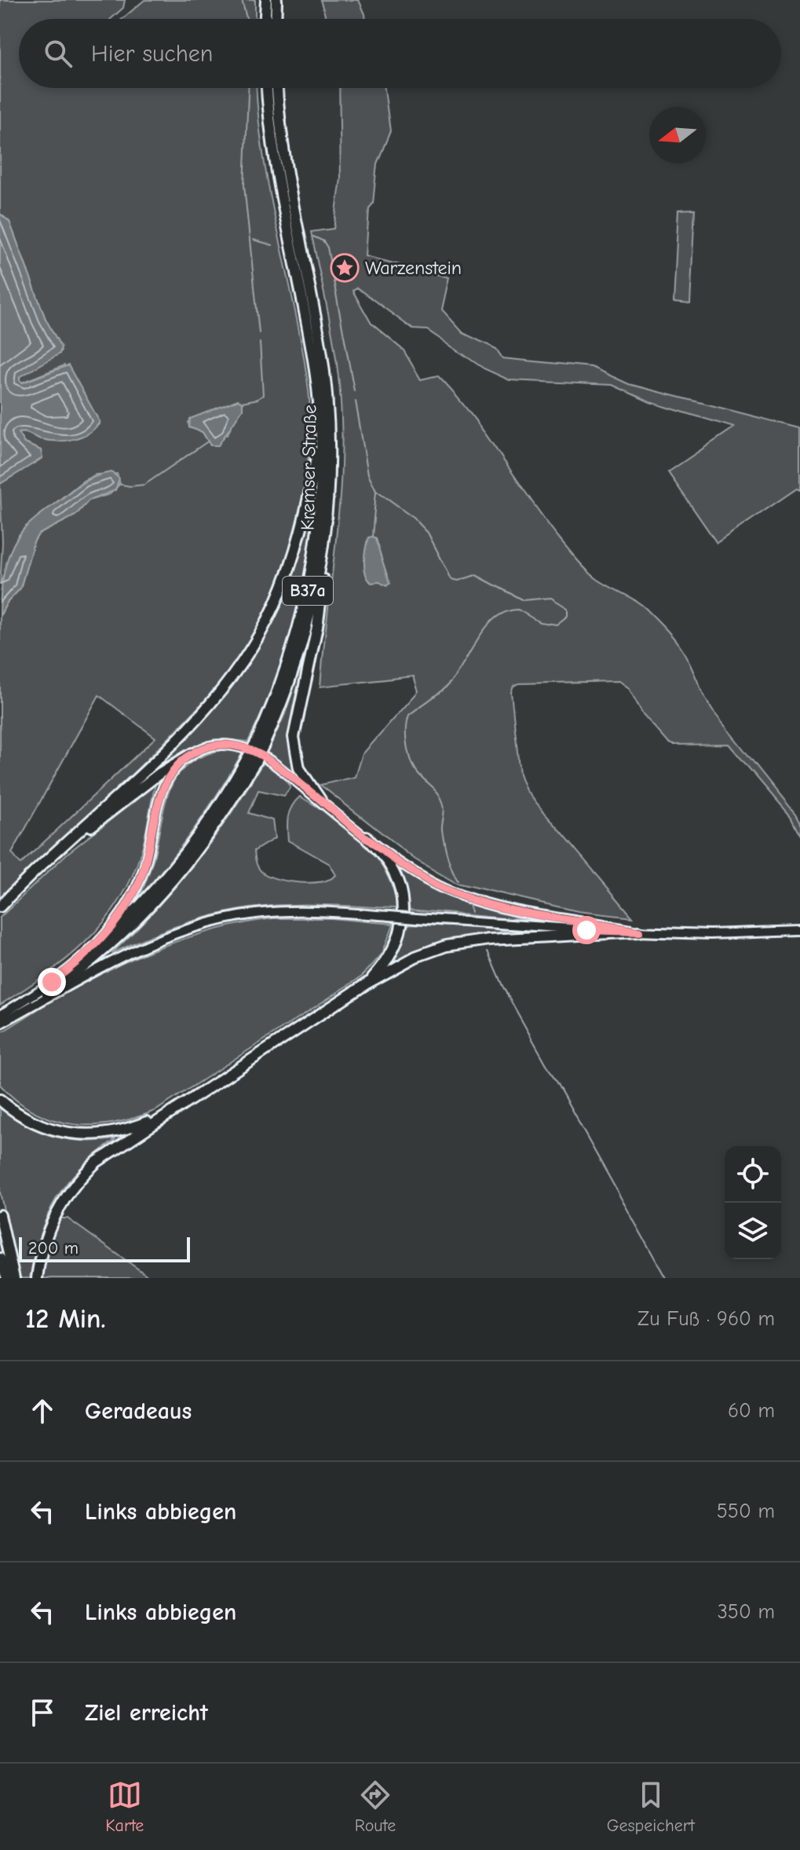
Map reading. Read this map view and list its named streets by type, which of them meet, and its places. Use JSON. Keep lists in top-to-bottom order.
{
  "streets": {
    "highway": ["Kremser Straße", "B37a"]
  },
  "places": {
    "place": ["Warzenstein"]
  },
  "scale_bar": "200 m",
  "north": "left",
  "page": {
    "search": "Hier suchen",
    "scale": "200 m",
    "heading": ["12 Min.", "Zu Fuß · 960 m"],
    "list": [
      ["Geradeaus", "60 m"],
      ["Links abbiegen", "550 m"],
      ["Links abbiegen", "350 m"],
      "Ziel erreicht"
    ],
    "nav": ["Karte", "Route", "Gespeichert"]
  }
}
